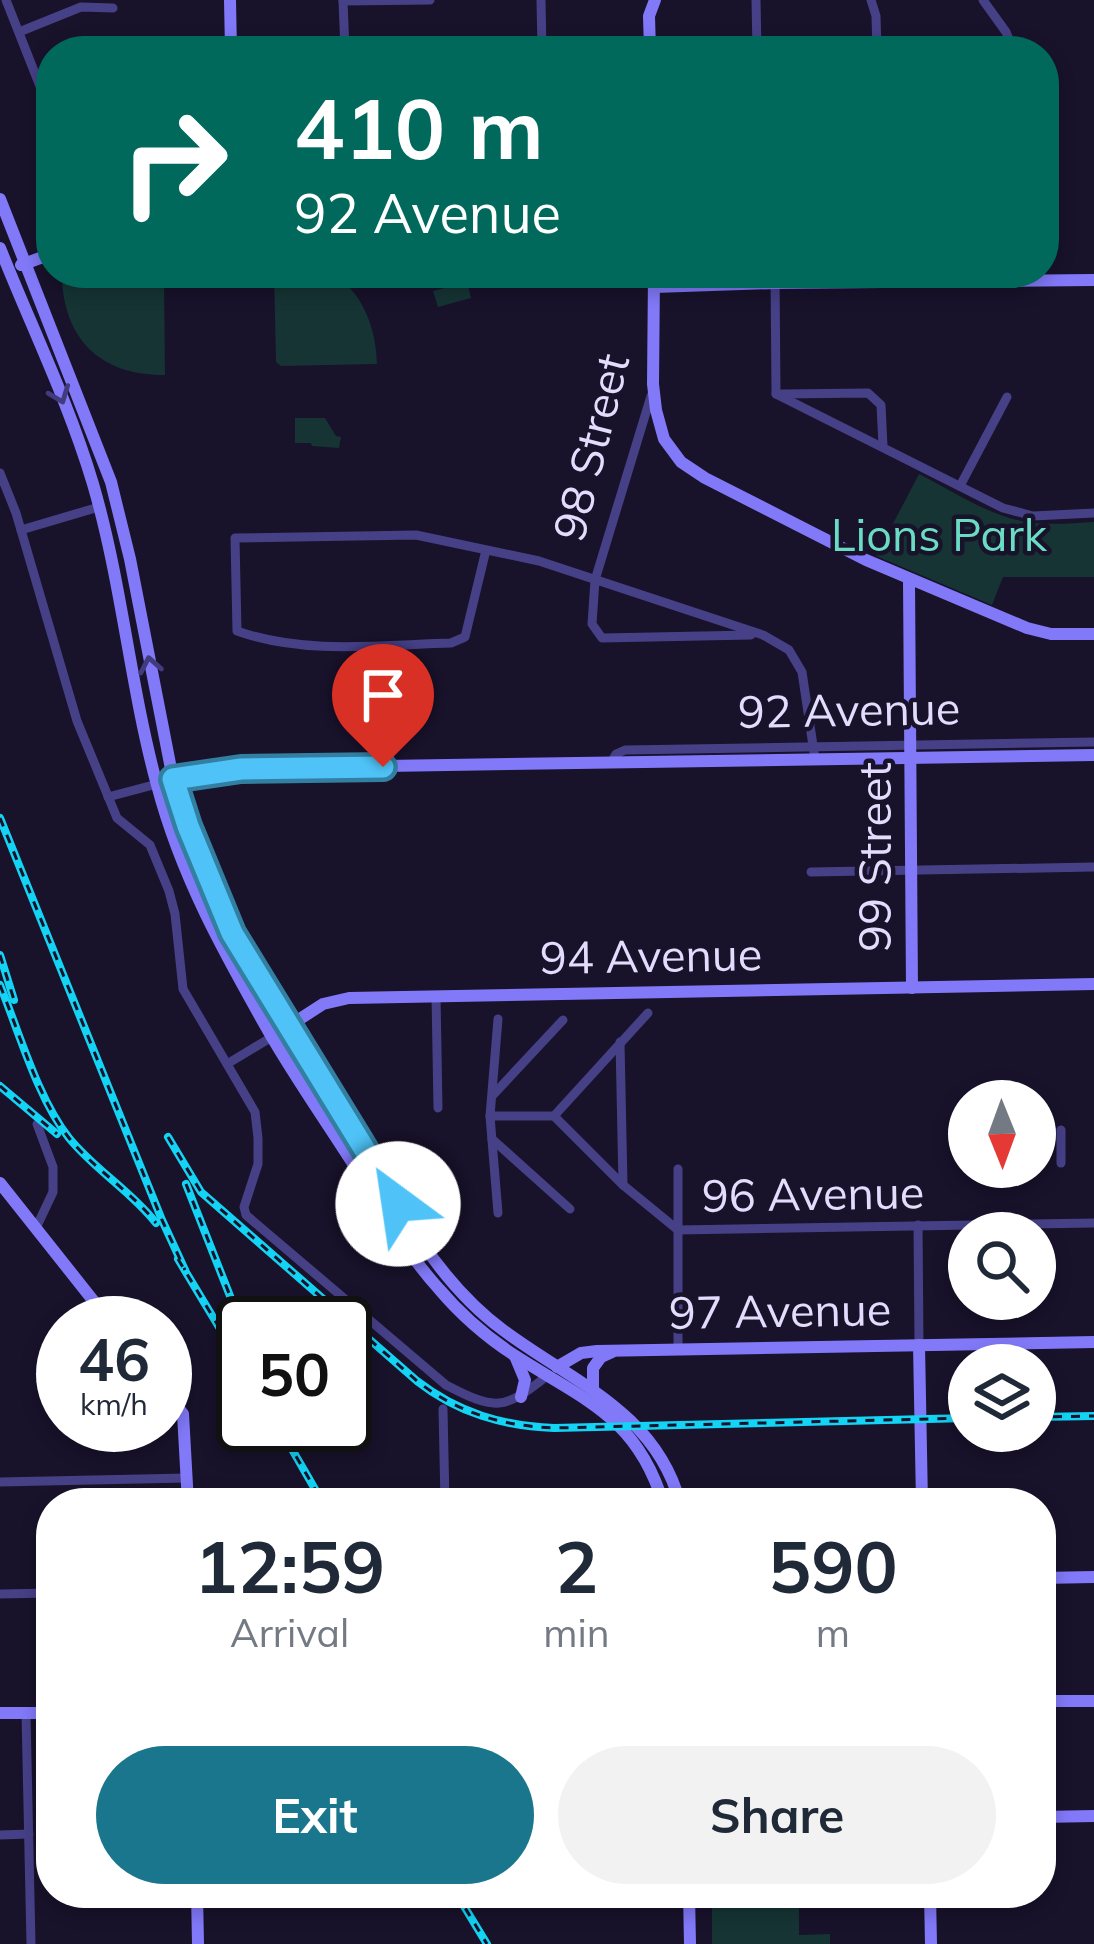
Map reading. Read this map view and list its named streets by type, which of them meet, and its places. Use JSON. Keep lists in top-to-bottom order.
{
  "streets": {
    "street": [
      "98 Street",
      "92 Avenue",
      "99 Street",
      "94 Avenue",
      "96 Avenue",
      "97 Avenue"
    ]
  },
  "crossings": [
    ["92 Avenue", "99 Street"],
    ["99 Street", "94 Avenue"]
  ],
  "parks": ["Lions Park"],
  "north": "bottom",
  "page": {
    "turn": ["410 m", "92 Avenue"],
    "speed": "46 km/h",
    "limit": "50",
    "eta": [
      "12:59",
      "Arrival",
      "2",
      "min",
      "590",
      "m"
    ],
    "buttons": ["Exit", "Share"]
  }
}
